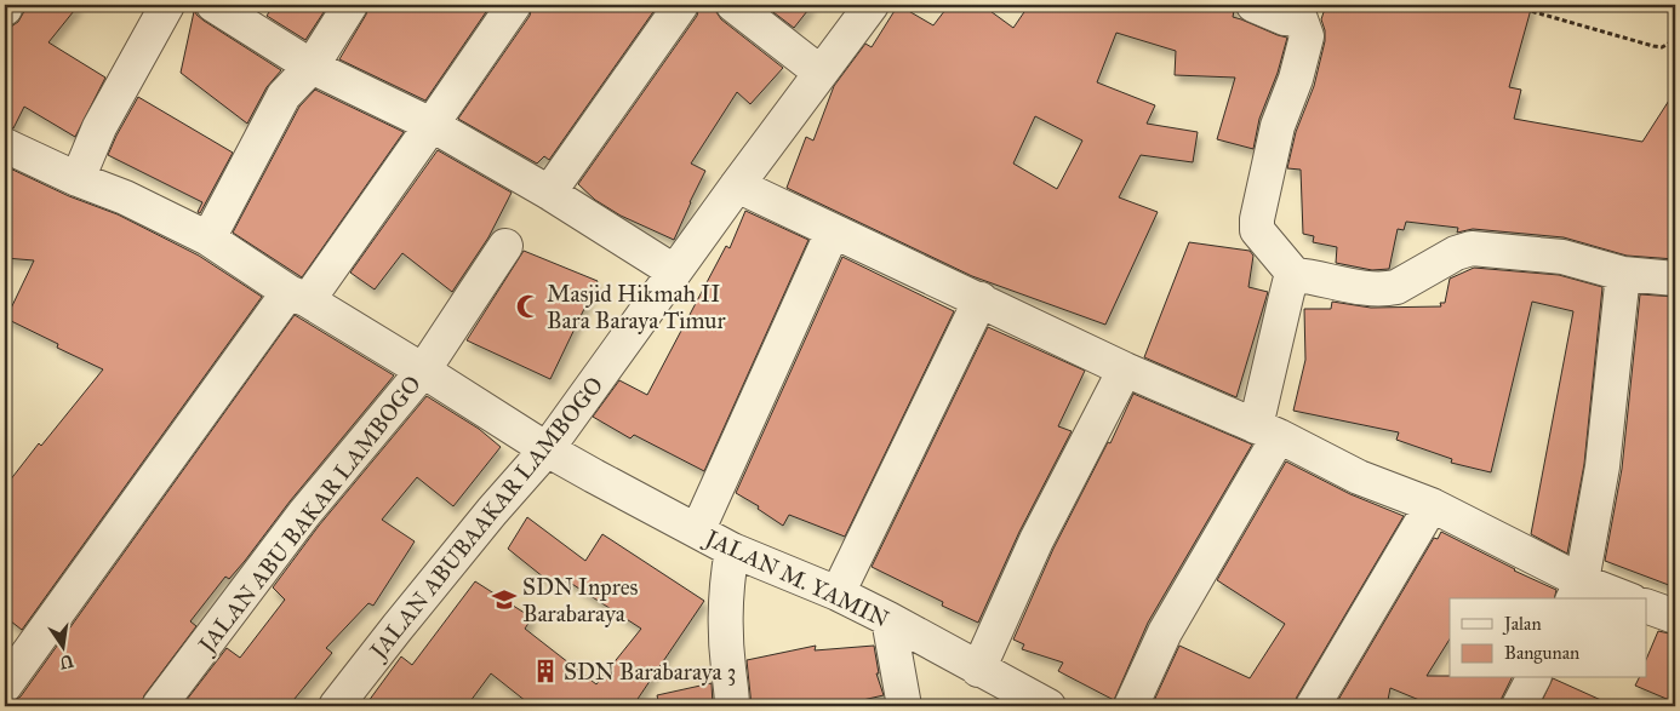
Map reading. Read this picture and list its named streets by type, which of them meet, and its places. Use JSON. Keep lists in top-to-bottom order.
{
  "streets": {
    "street": ["JALAN ABU BAKAR LAMBOGO", "JALAN ABUBAAKAR LAMBOGO", "JALAN M. YAMIN"]
  },
  "crossings": [
    ["JALAN ABU BAKAR LAMBOGO", "JALAN M. YAMIN"],
    ["JALAN ABUBAAKAR LAMBOGO", "JALAN M. YAMIN"]
  ],
  "places": {
    "mosque": ["Masjid Hikmah II Bara Baraya Timur"],
    "school or university": ["SDN Inpres Barabaraya"],
    "building": ["SDN Barabaraya 3"]
  },
  "legend": ["Jalan", "Bangunan"],
  "north": "bottom"
}
